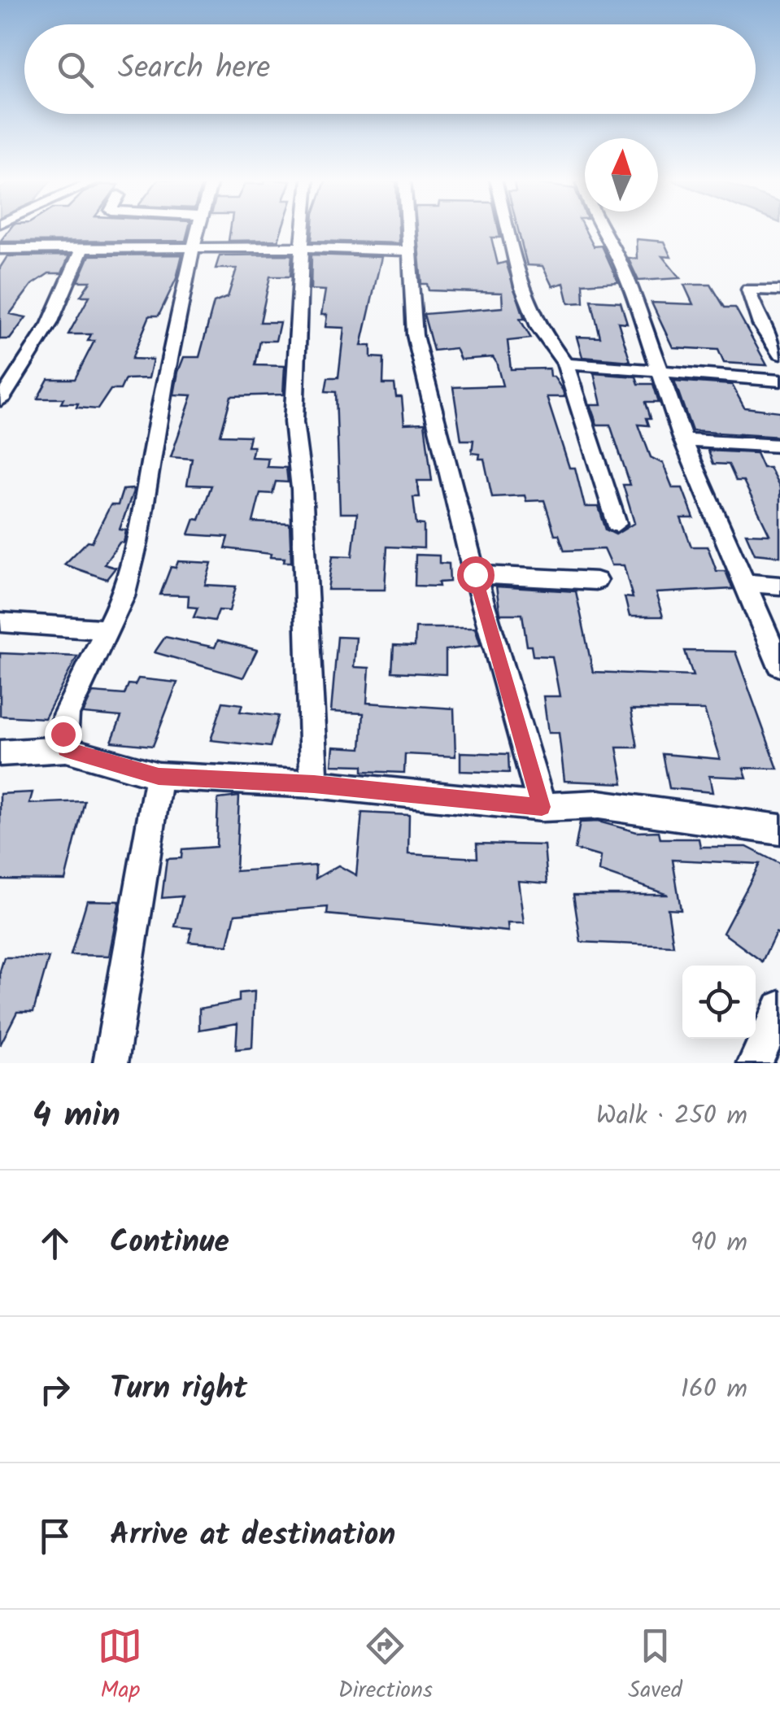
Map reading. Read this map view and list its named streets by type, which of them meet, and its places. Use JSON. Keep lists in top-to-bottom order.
{
  "north": "top",
  "page": {
    "search": "Search here",
    "heading": ["4 min", "Walk · 250 m"],
    "list": [
      ["Continue", "90 m"],
      ["Turn right", "160 m"],
      "Arrive at destination"
    ],
    "nav": ["Map", "Directions", "Saved"]
  }
}
